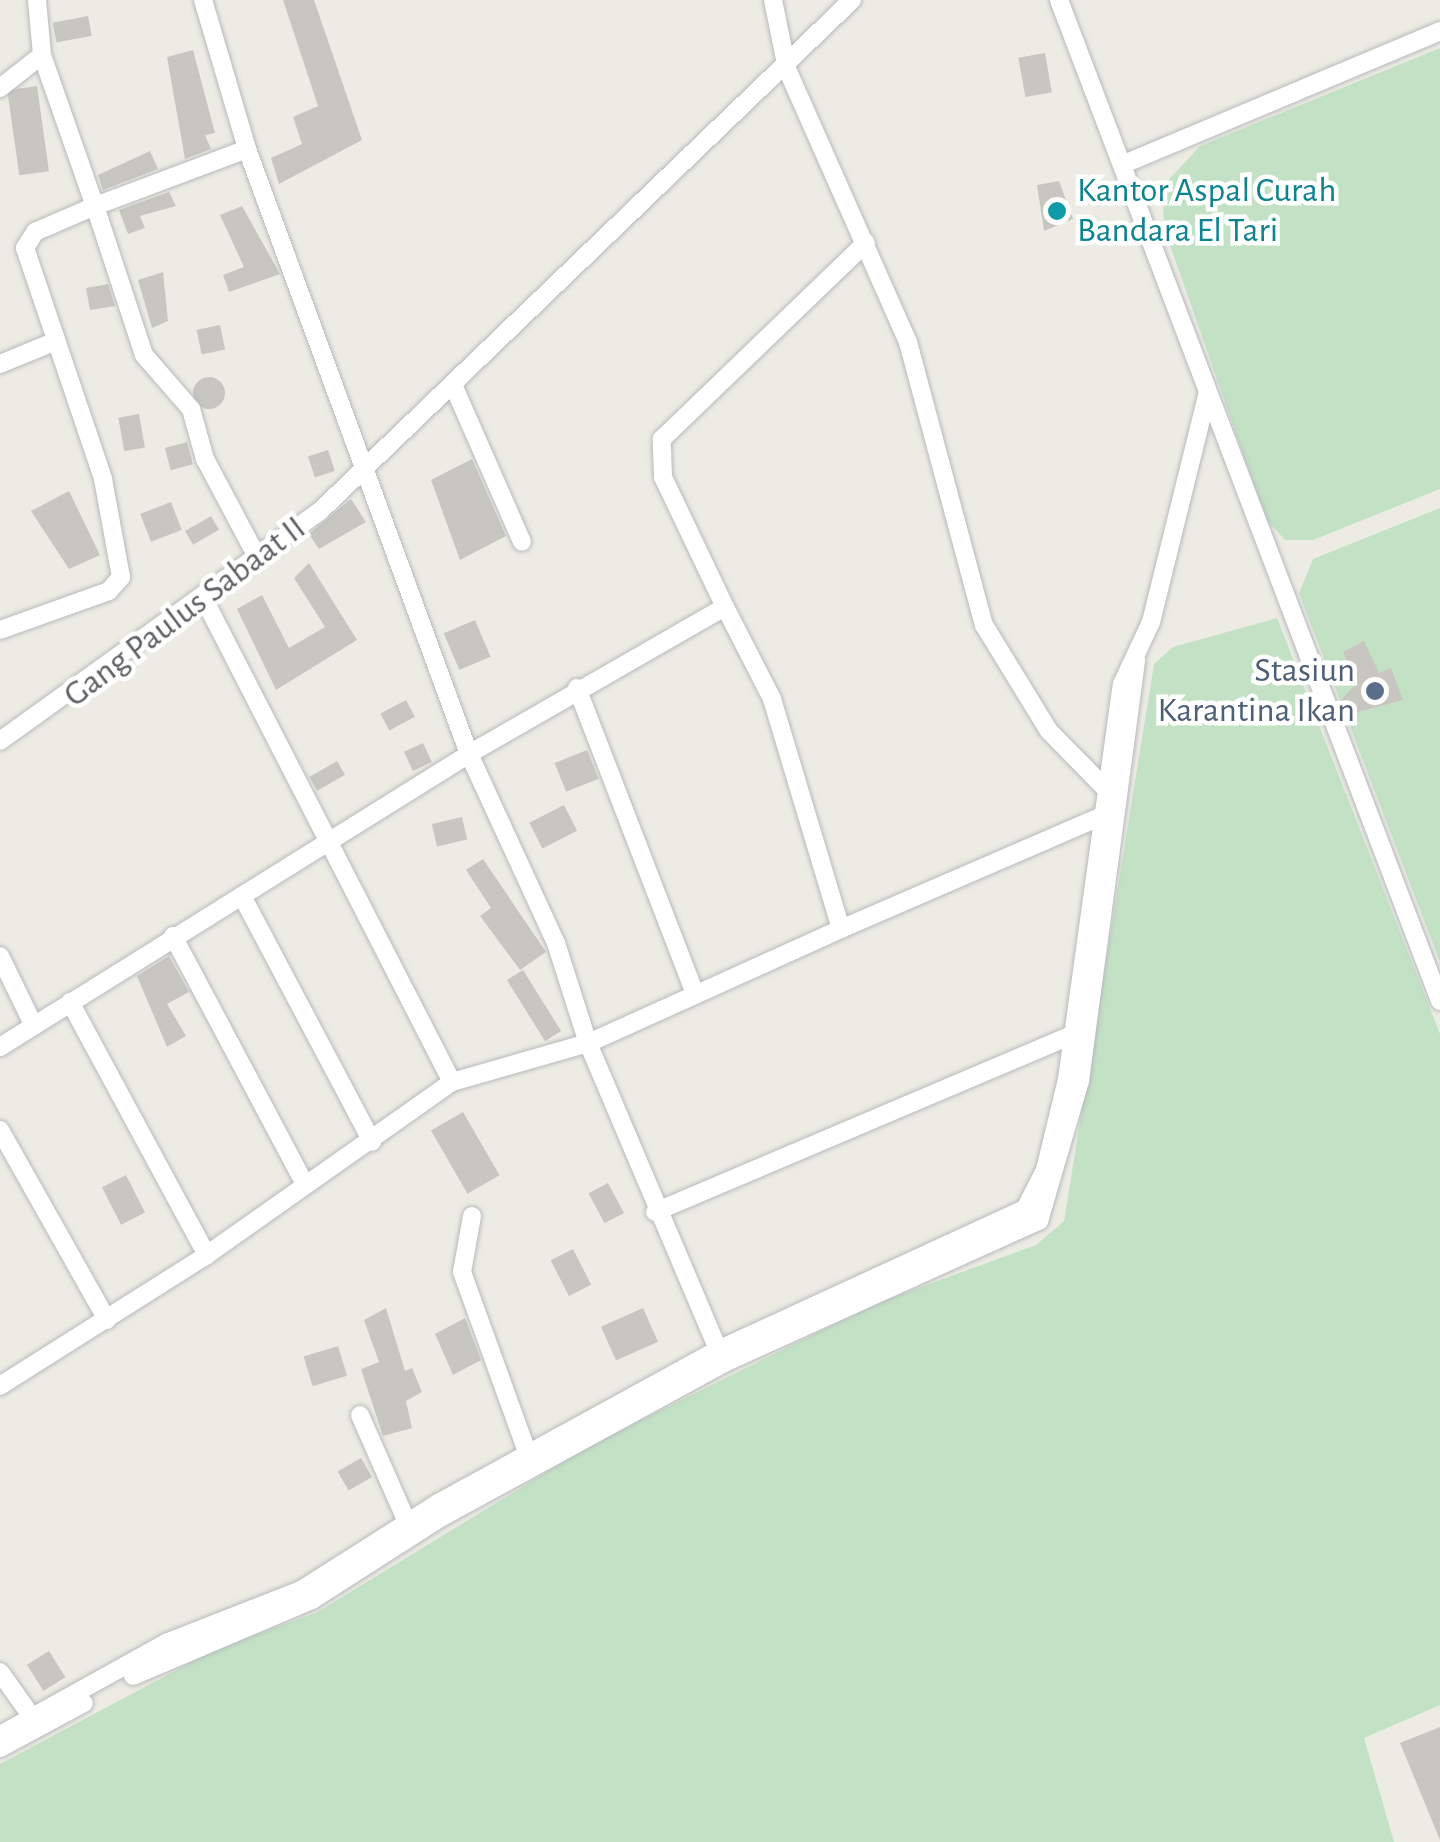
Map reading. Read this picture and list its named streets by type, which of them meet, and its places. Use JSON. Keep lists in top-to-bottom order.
{
  "streets": {
    "street": ["Gang Paulus Sabaat II"]
  },
  "places": ["Kantor Aspal Curah Bandara El Tari", "Stasiun Karantina Ikan"]
}
